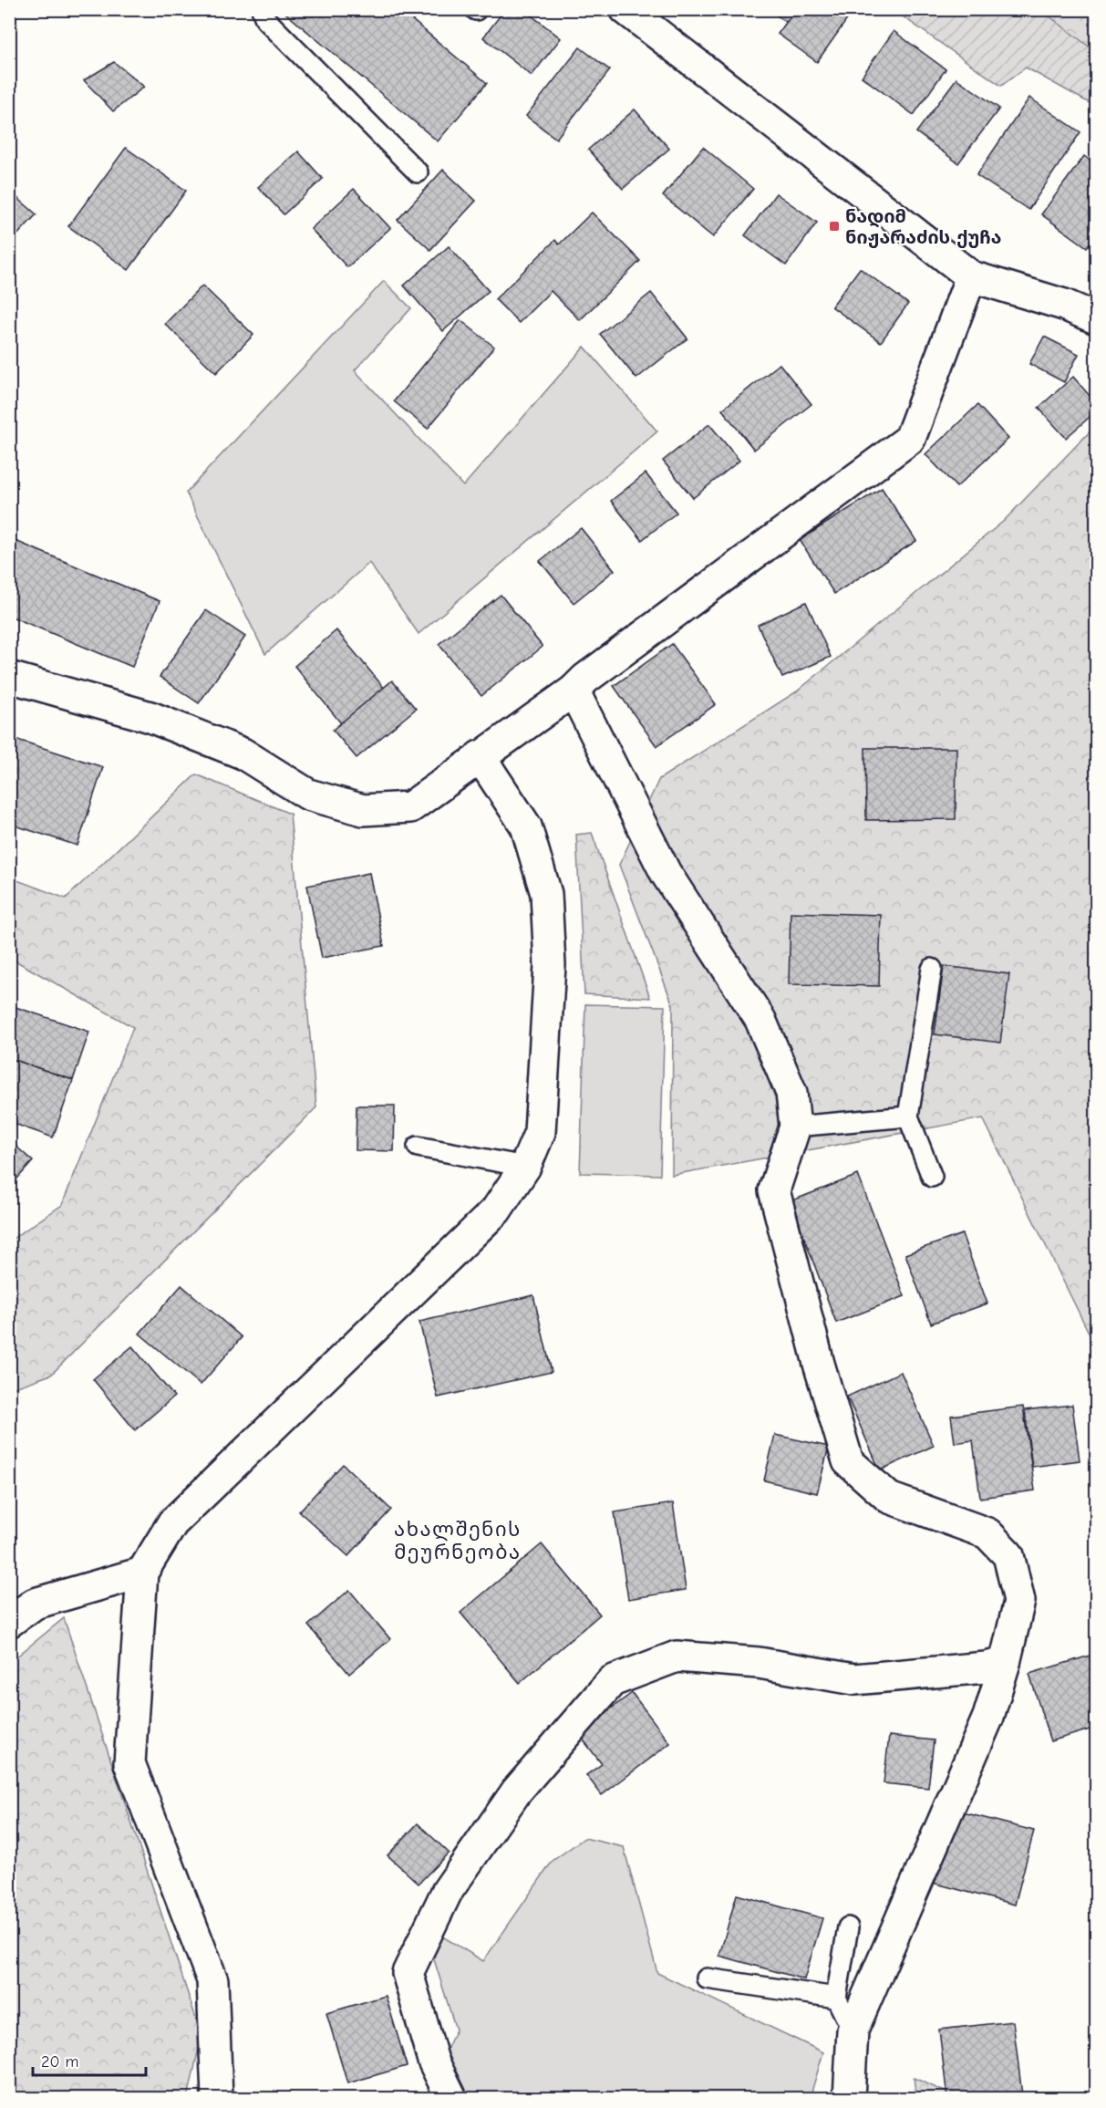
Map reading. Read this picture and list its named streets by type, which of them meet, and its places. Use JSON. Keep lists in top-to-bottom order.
{
  "districts": ["ახალშენის მეურნეობა"],
  "places": {
    "transit": ["ნადიმ ნიჟარაძის ქუჩა"]
  },
  "scale_bar": "20 m"
}
